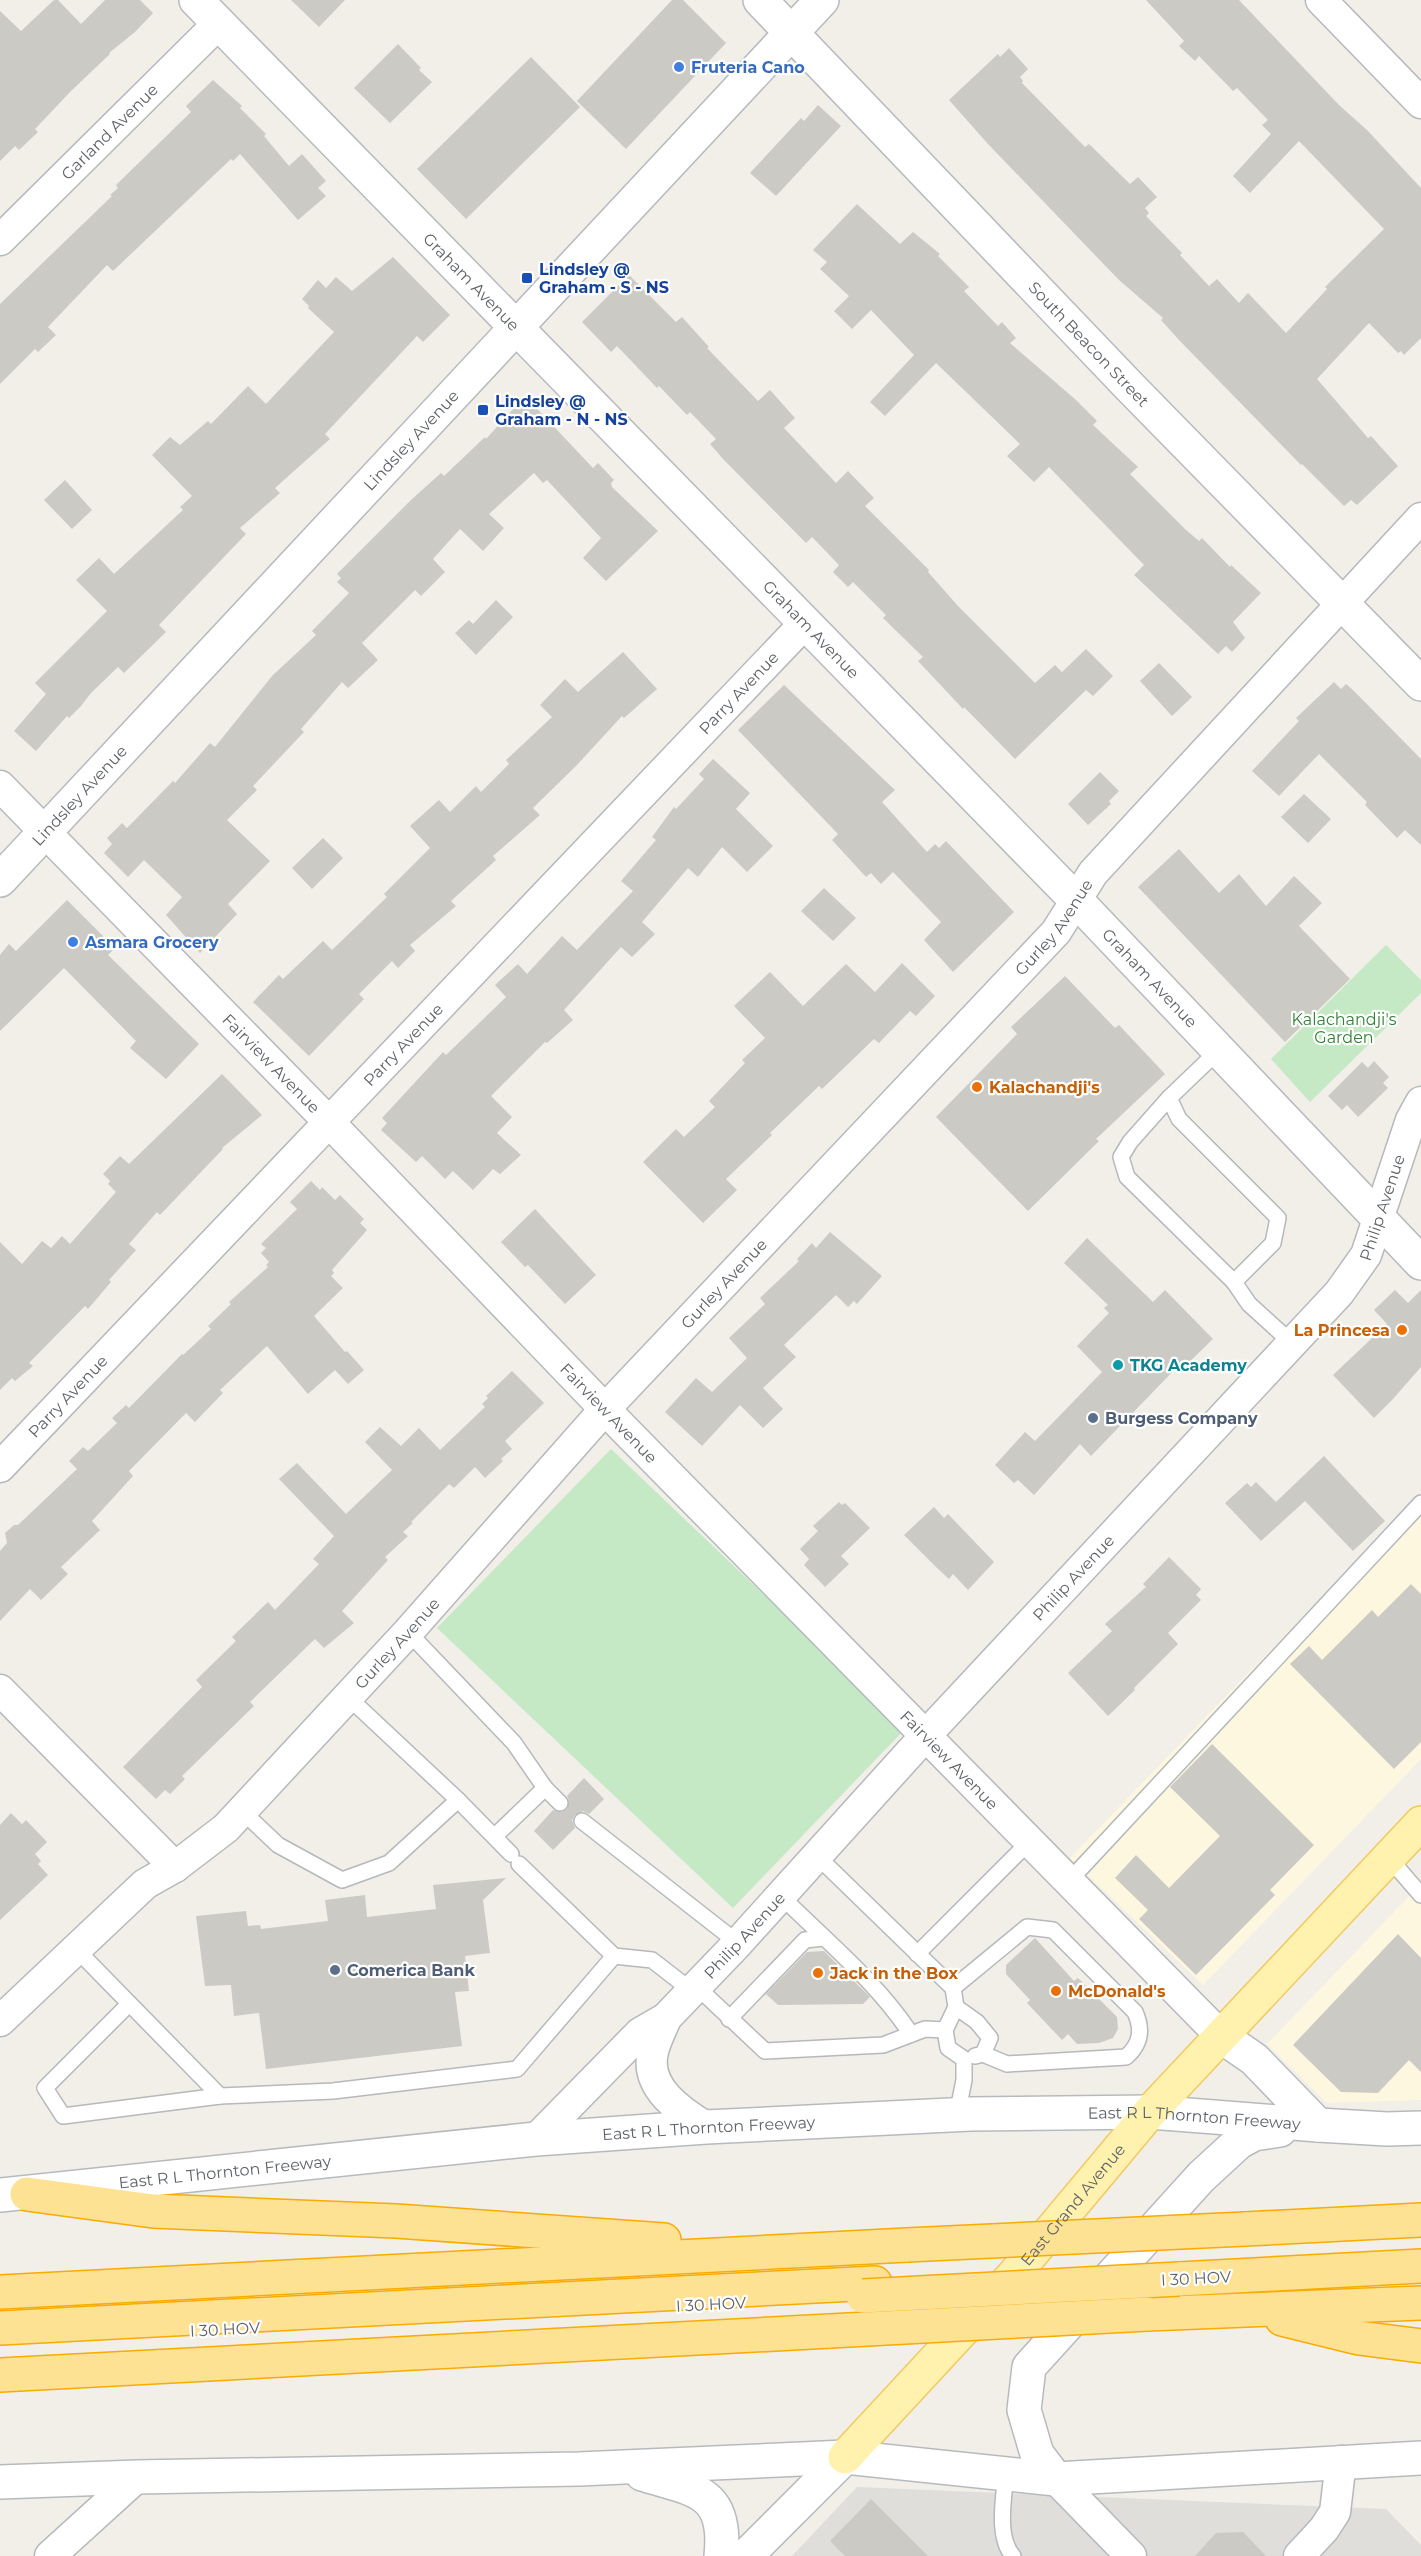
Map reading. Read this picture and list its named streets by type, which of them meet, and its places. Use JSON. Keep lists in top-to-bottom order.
{
  "streets": {
    "highway": ["I 30 HOV"],
    "main road": ["East Grand Avenue"],
    "street": [
      "Garland Avenue",
      "Graham Avenue",
      "South Beacon Street",
      "Lindsley Avenue",
      "Parry Avenue",
      "Gurley Avenue",
      "Fairview Avenue",
      "Philip Avenue",
      "East R L Thornton Freeway"
    ]
  },
  "crossings": [
    ["Garland Avenue", "Graham Avenue"],
    ["Graham Avenue", "Lindsley Avenue"],
    ["Graham Avenue", "Parry Avenue"],
    ["Graham Avenue", "Gurley Avenue"],
    ["Graham Avenue", "Philip Avenue"],
    ["South Beacon Street", "Lindsley Avenue"],
    ["South Beacon Street", "Gurley Avenue"],
    ["Lindsley Avenue", "Fairview Avenue"],
    ["Parry Avenue", "Fairview Avenue"],
    ["Gurley Avenue", "Fairview Avenue"],
    ["Fairview Avenue", "Philip Avenue"],
    ["Fairview Avenue", "East Grand Avenue"],
    ["Philip Avenue", "East R L Thornton Freeway"],
    ["East R L Thornton Freeway", "East Grand Avenue"]
  ],
  "parks": ["Kalachandji's Garden"],
  "places": {
    "other": [
      "Fruteria Cano",
      "Asmara Grocery",
      "Kalachandji's",
      "La Princesa",
      "TKG Academy",
      "Burgess Company",
      "Comerica Bank",
      "Jack in the Box",
      "McDonald's"
    ],
    "transit": ["Lindsley @ Graham - S - NS", "Lindsley @ Graham - N - NS"]
  }
}
